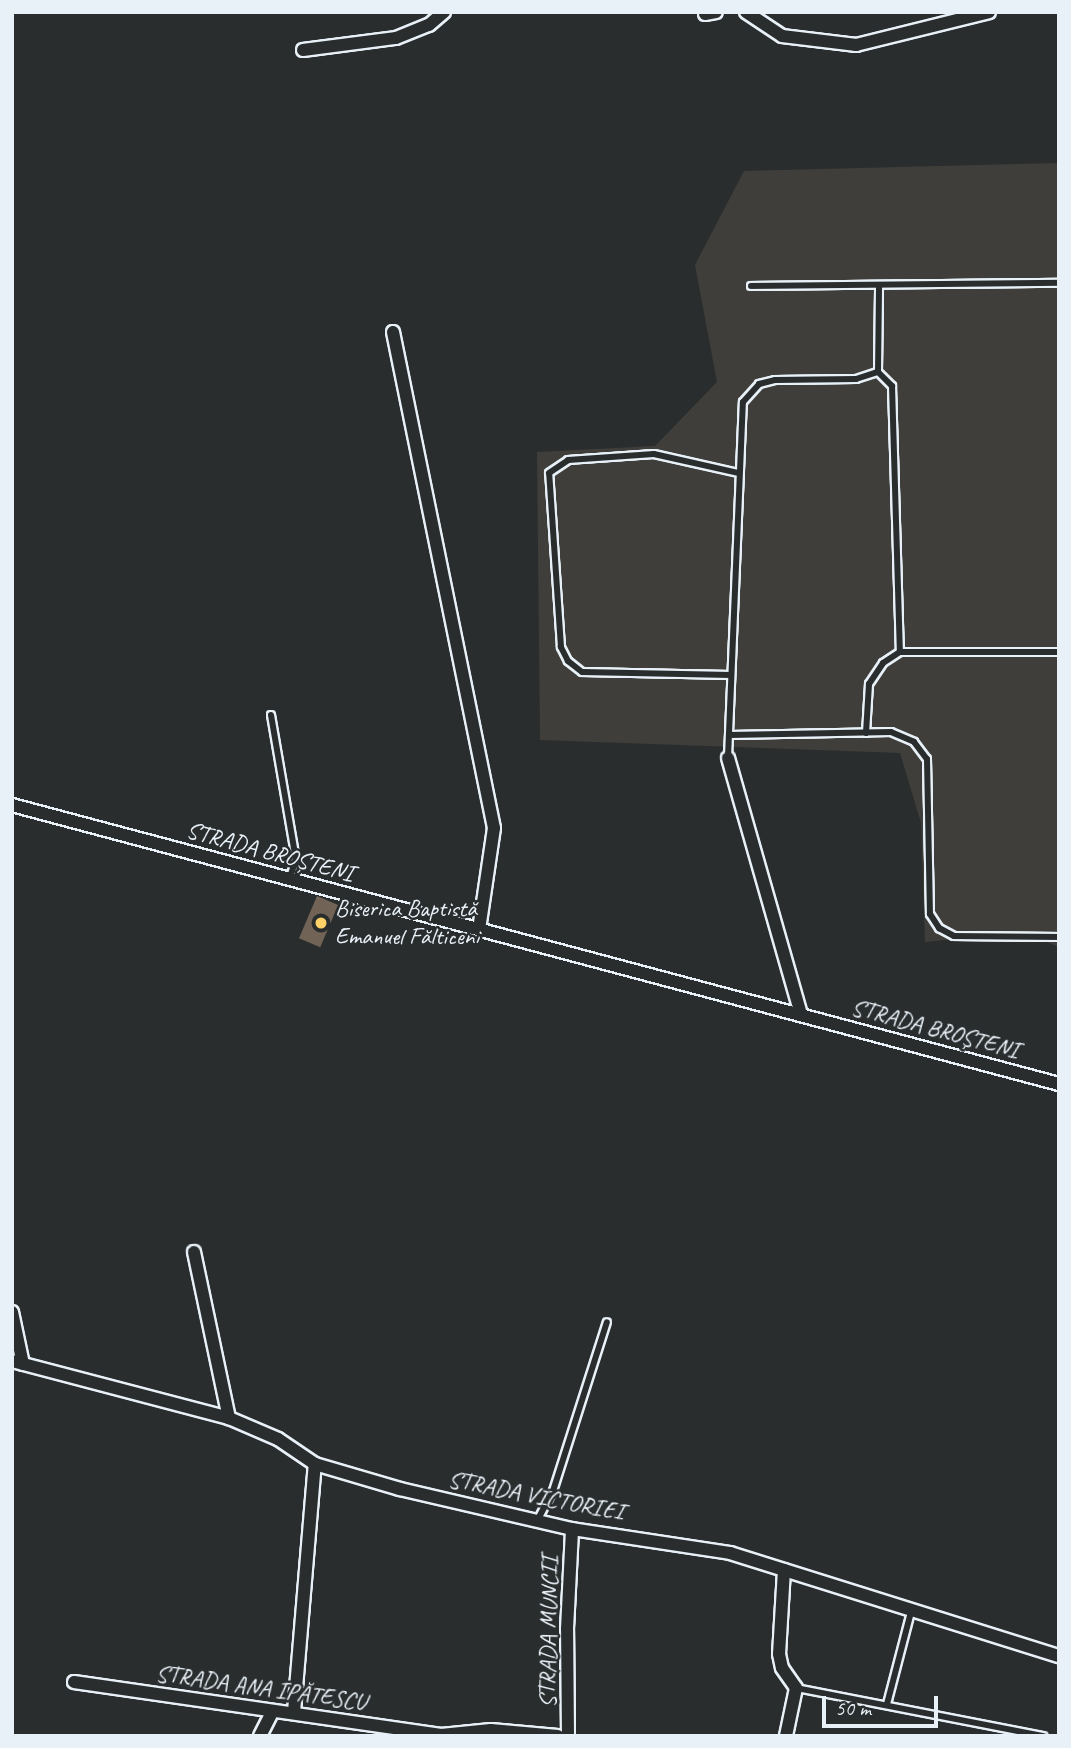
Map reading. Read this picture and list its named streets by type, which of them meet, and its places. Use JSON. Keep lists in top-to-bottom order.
{
  "streets": {
    "street": [
      "STRADA BROȘTENI",
      "STRADA VICTORIEI",
      "STRADA MUNCII",
      "STRADA ANA IPĂTESCU"
    ]
  },
  "crossings": [
    ["STRADA VICTORIEI", "STRADA MUNCII"]
  ],
  "places": ["Biserica Baptistă Emanuel Fălticeni"],
  "scale_bar": "50 m"
}
